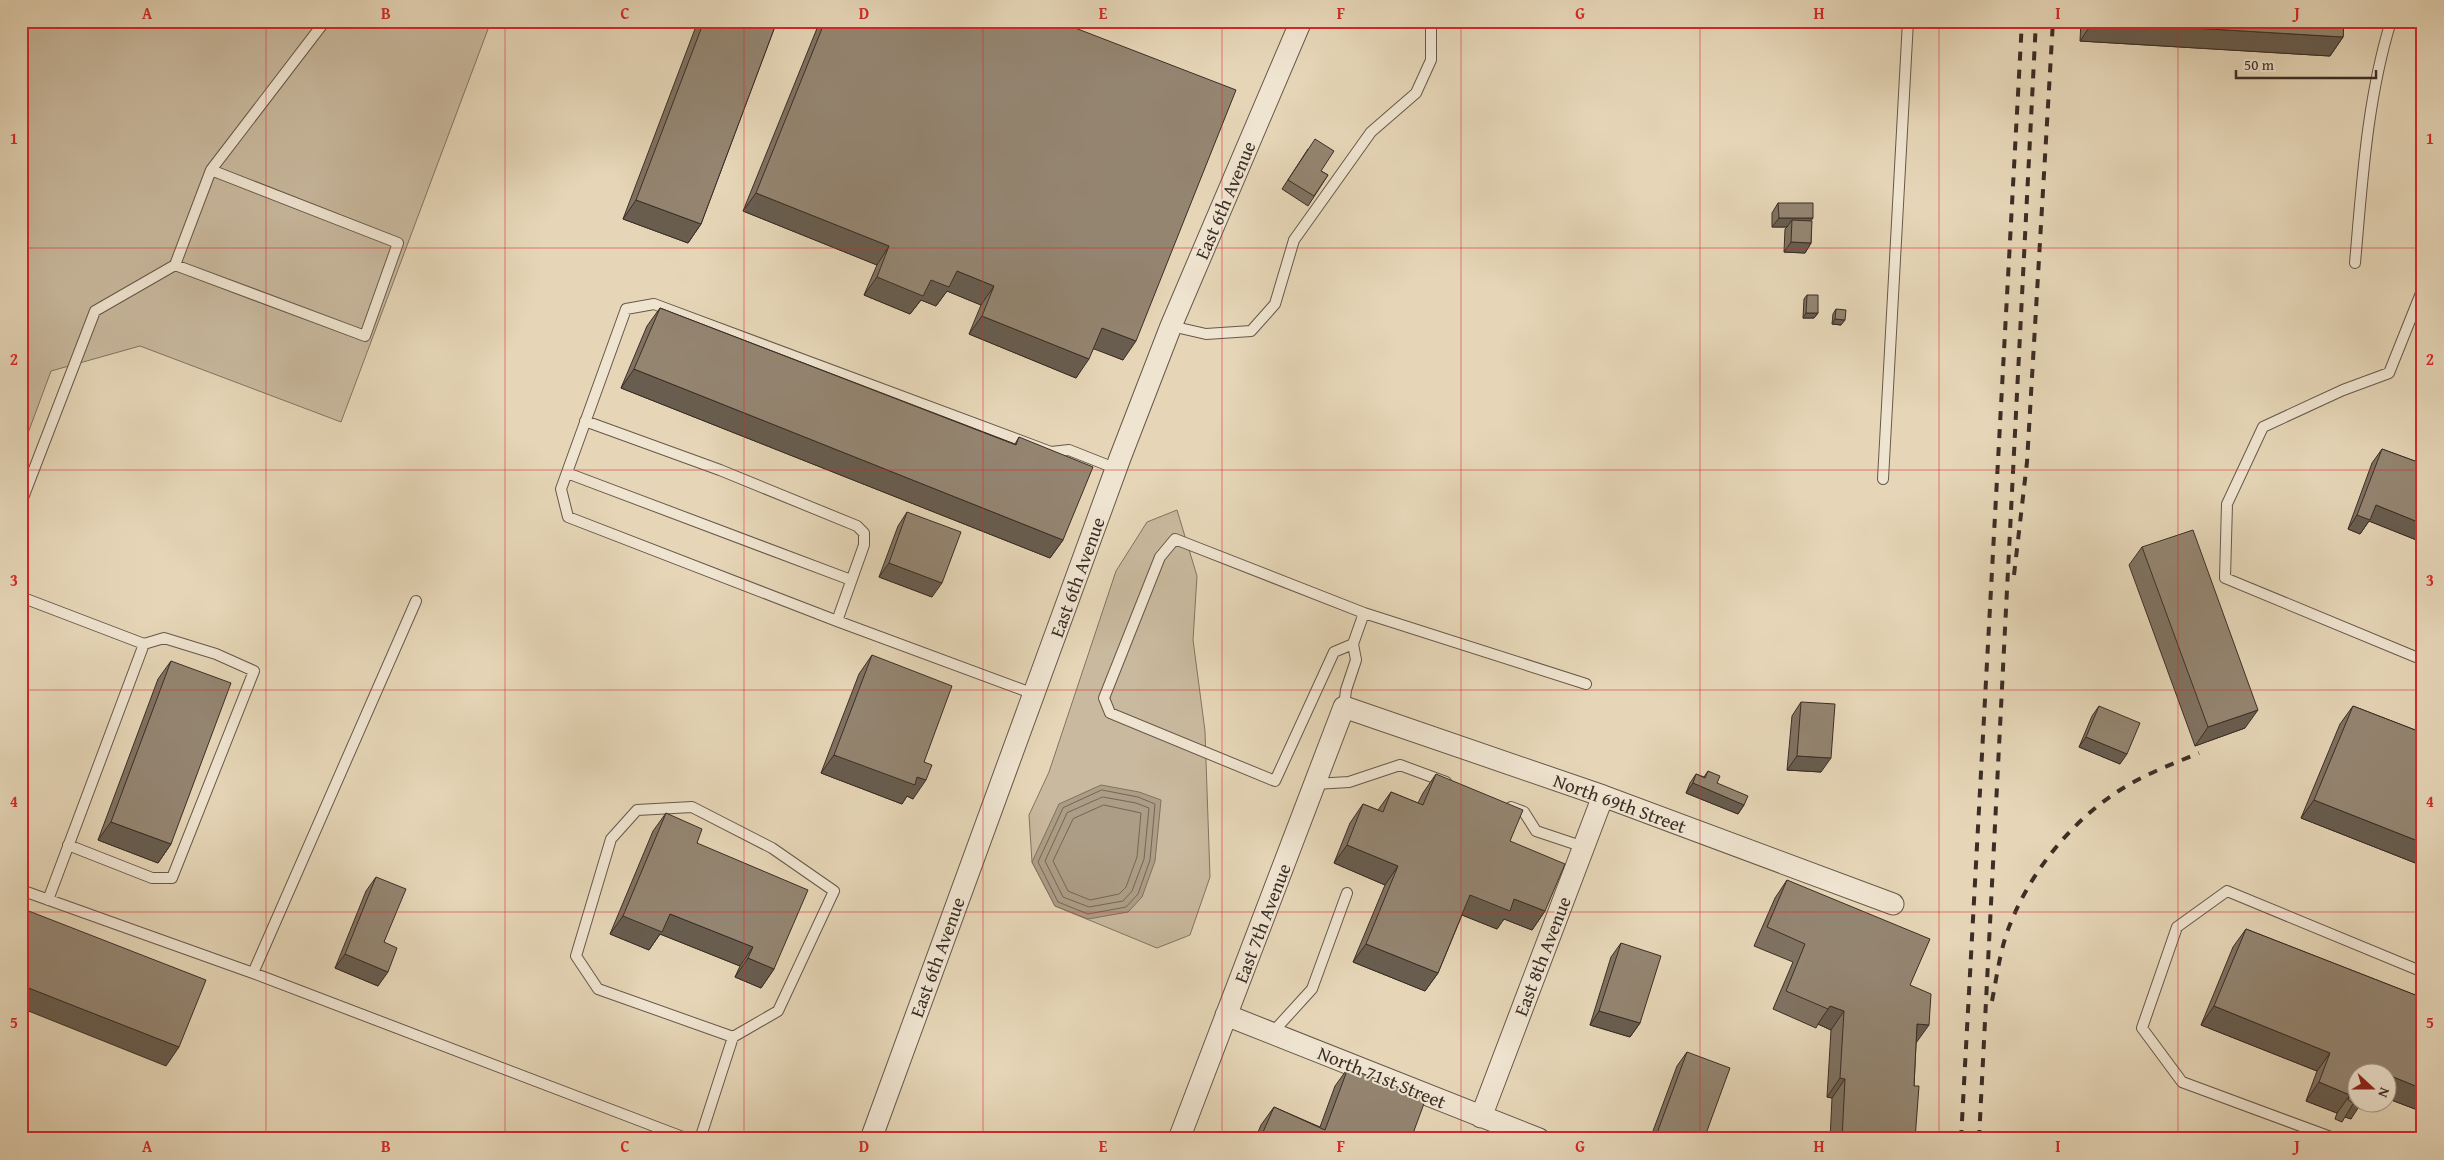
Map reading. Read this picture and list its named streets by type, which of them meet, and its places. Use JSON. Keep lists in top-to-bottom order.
{
  "streets": {
    "street": [
      "East 6th Avenue",
      "North 69th Street",
      "East 7th Avenue",
      "East 8th Avenue",
      "North 71st Street"
    ]
  },
  "crossings": [
    ["North 69th Street", "East 7th Avenue"],
    ["North 69th Street", "East 8th Avenue"],
    ["East 7th Avenue", "North 71st Street"],
    ["East 8th Avenue", "North 71st Street"]
  ],
  "scale_bar": "50 m",
  "north": "right",
  "grid": {
    "columns": [
      "A",
      "B",
      "C",
      "D",
      "E",
      "F",
      "G",
      "H",
      "I",
      "J"
    ],
    "rows": [
      "1",
      "2",
      "3",
      "4",
      "5"
    ]
  }
}
